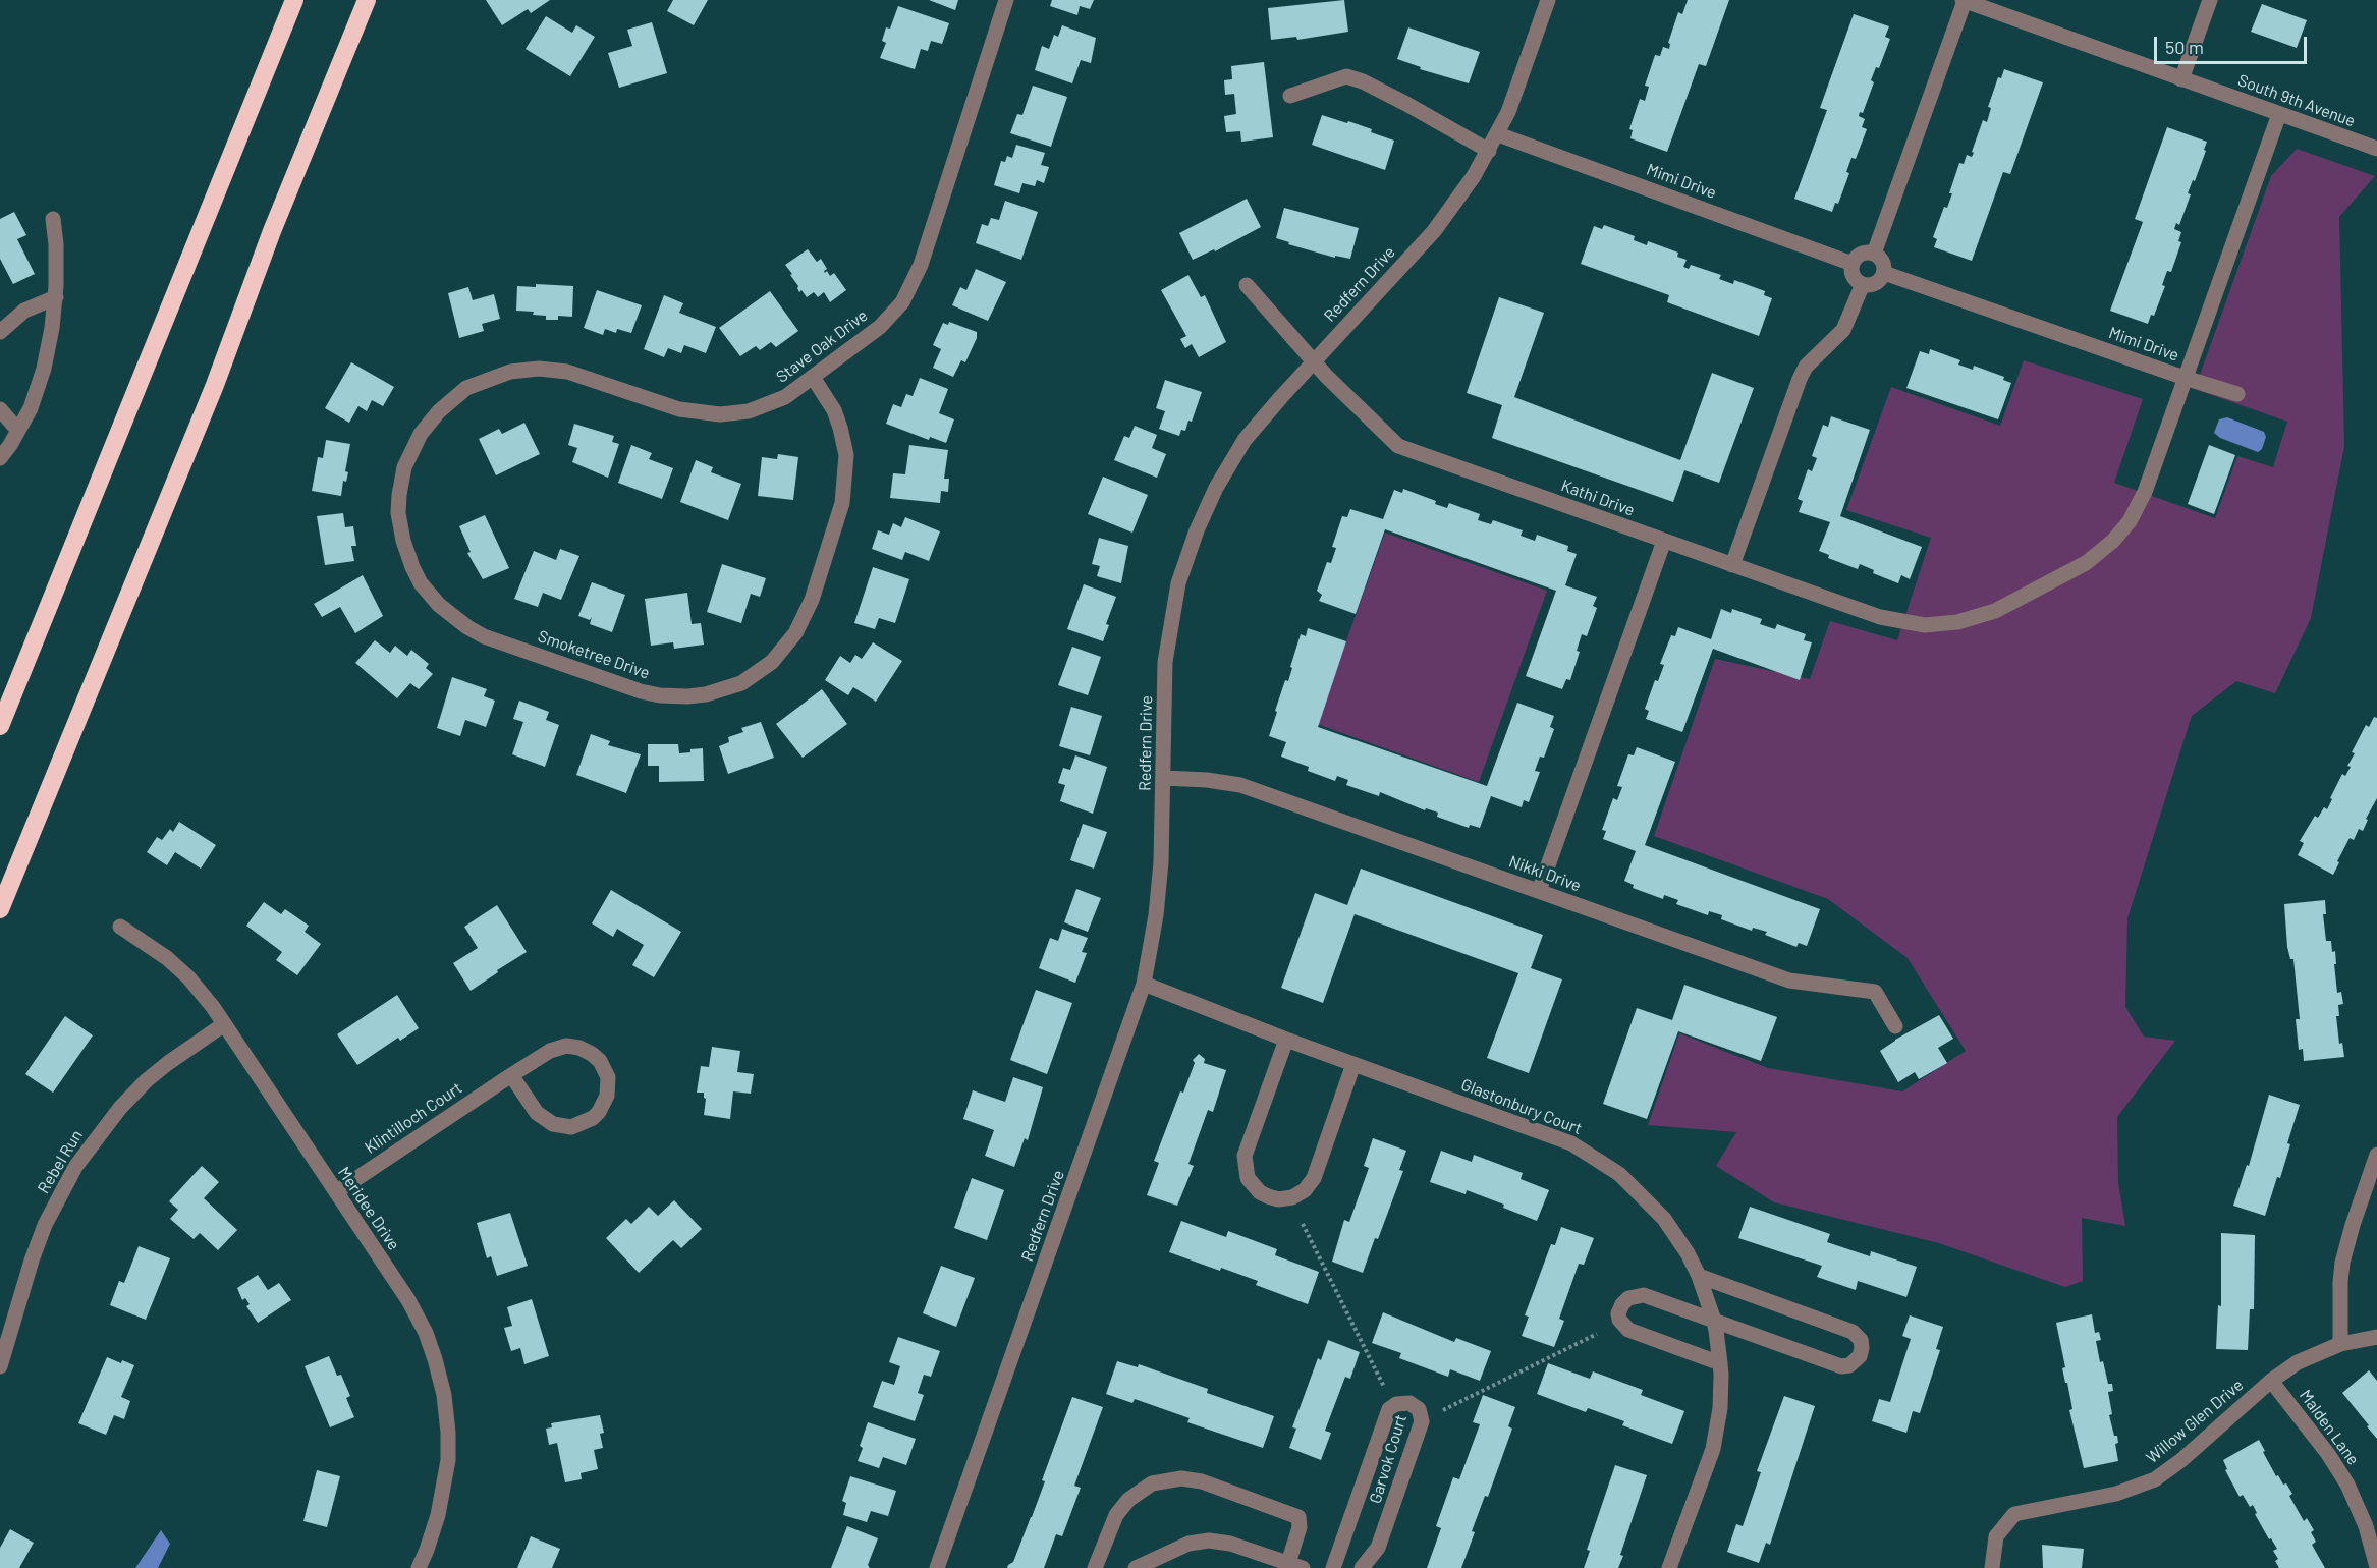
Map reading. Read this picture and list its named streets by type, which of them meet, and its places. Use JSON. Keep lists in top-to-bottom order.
{
  "streets": {
    "street": [
      "South 9th Avenue",
      "Mimi Drive",
      "Redfern Drive",
      "Stave Oak Drive",
      "Kathi Drive",
      "Smoketree Drive",
      "Nikki Drive",
      "Glastonbury Court",
      "Klintilloch Court",
      "Rebel Run",
      "Meridee Drive",
      "Willow Glen Drive",
      "Malden Lane",
      "Garvok Court"
    ]
  },
  "crossings": [
    ["South 9th Avenue", "Mimi Drive"],
    ["Mimi Drive", "Redfern Drive"],
    ["Mimi Drive", "Kathi Drive"],
    ["Redfern Drive", "Kathi Drive"],
    ["Redfern Drive", "Nikki Drive"],
    ["Redfern Drive", "Glastonbury Court"],
    ["Stave Oak Drive", "Smoketree Drive"],
    ["Klintilloch Court", "Meridee Drive"],
    ["Rebel Run", "Meridee Drive"],
    ["Willow Glen Drive", "Malden Lane"]
  ],
  "scale_bar": "50 m"
}
